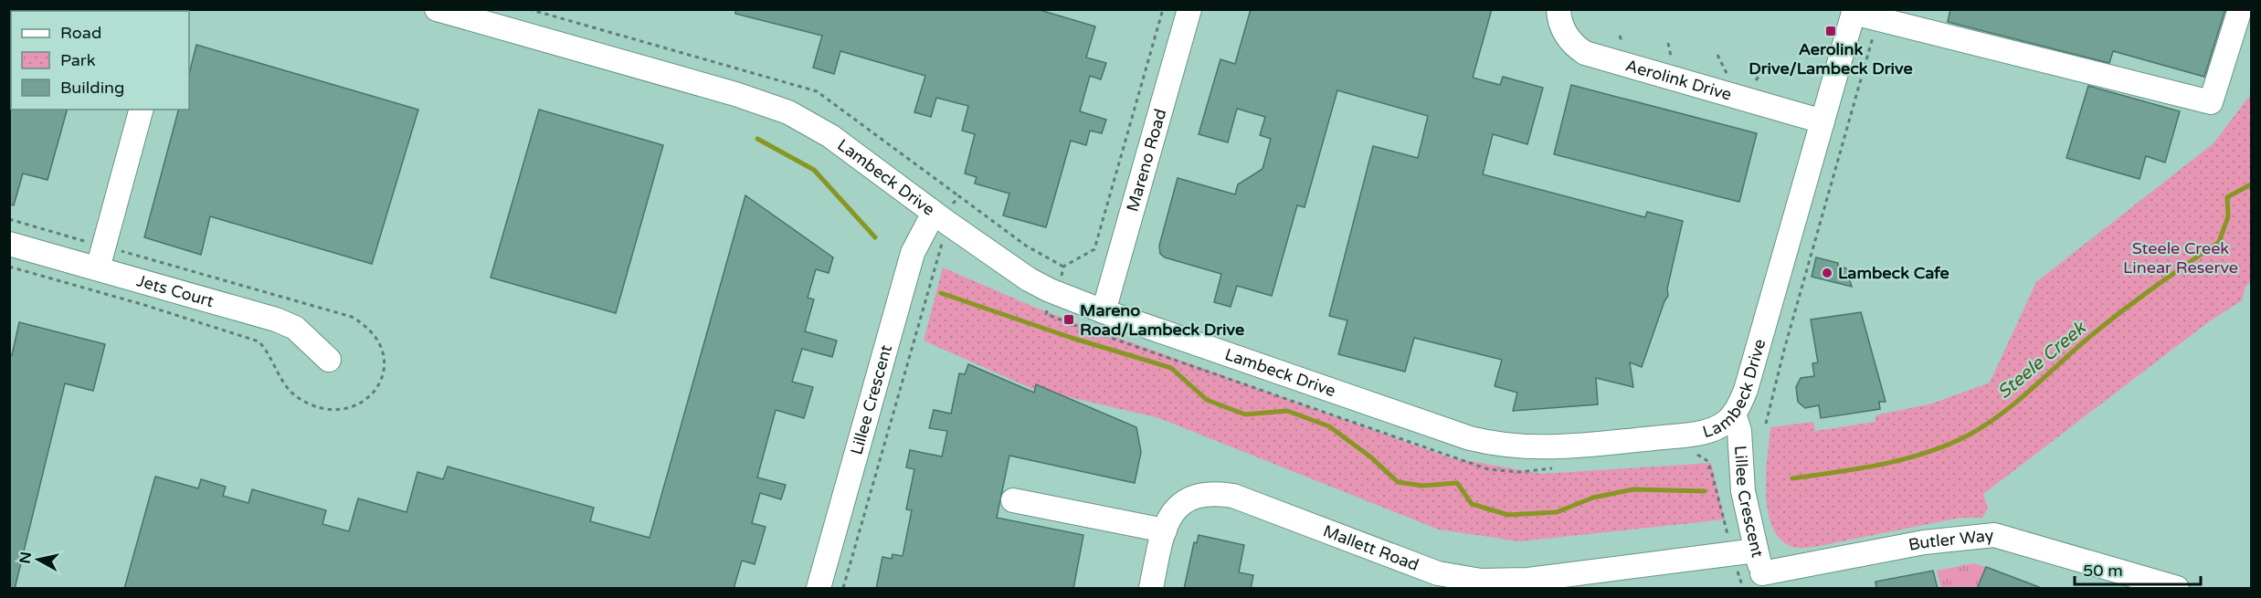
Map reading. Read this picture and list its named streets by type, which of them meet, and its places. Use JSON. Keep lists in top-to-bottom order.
{
  "streets": {
    "street": [
      "Aerolink Drive",
      "Mareno Road",
      "Lambeck Drive",
      "Jets Court",
      "Lillee Crescent",
      "Butler Way",
      "Mallett Road"
    ]
  },
  "crossings": [
    ["Aerolink Drive", "Lambeck Drive"],
    ["Mareno Road", "Lambeck Drive"],
    ["Lambeck Drive", "Lillee Crescent"],
    ["Lillee Crescent", "Butler Way"],
    ["Lillee Crescent", "Mallett Road"]
  ],
  "water": ["Steele Creek"],
  "parks": ["Steele Creek Linear Reserve"],
  "places": {
    "transit": ["Aerolink Drive/Lambeck Drive", "Mareno Road/Lambeck Drive"],
    "other": ["Lambeck Cafe"]
  },
  "legend": ["Road", "Park", "Building"],
  "scale_bar": "50 m",
  "north": "left"
}
